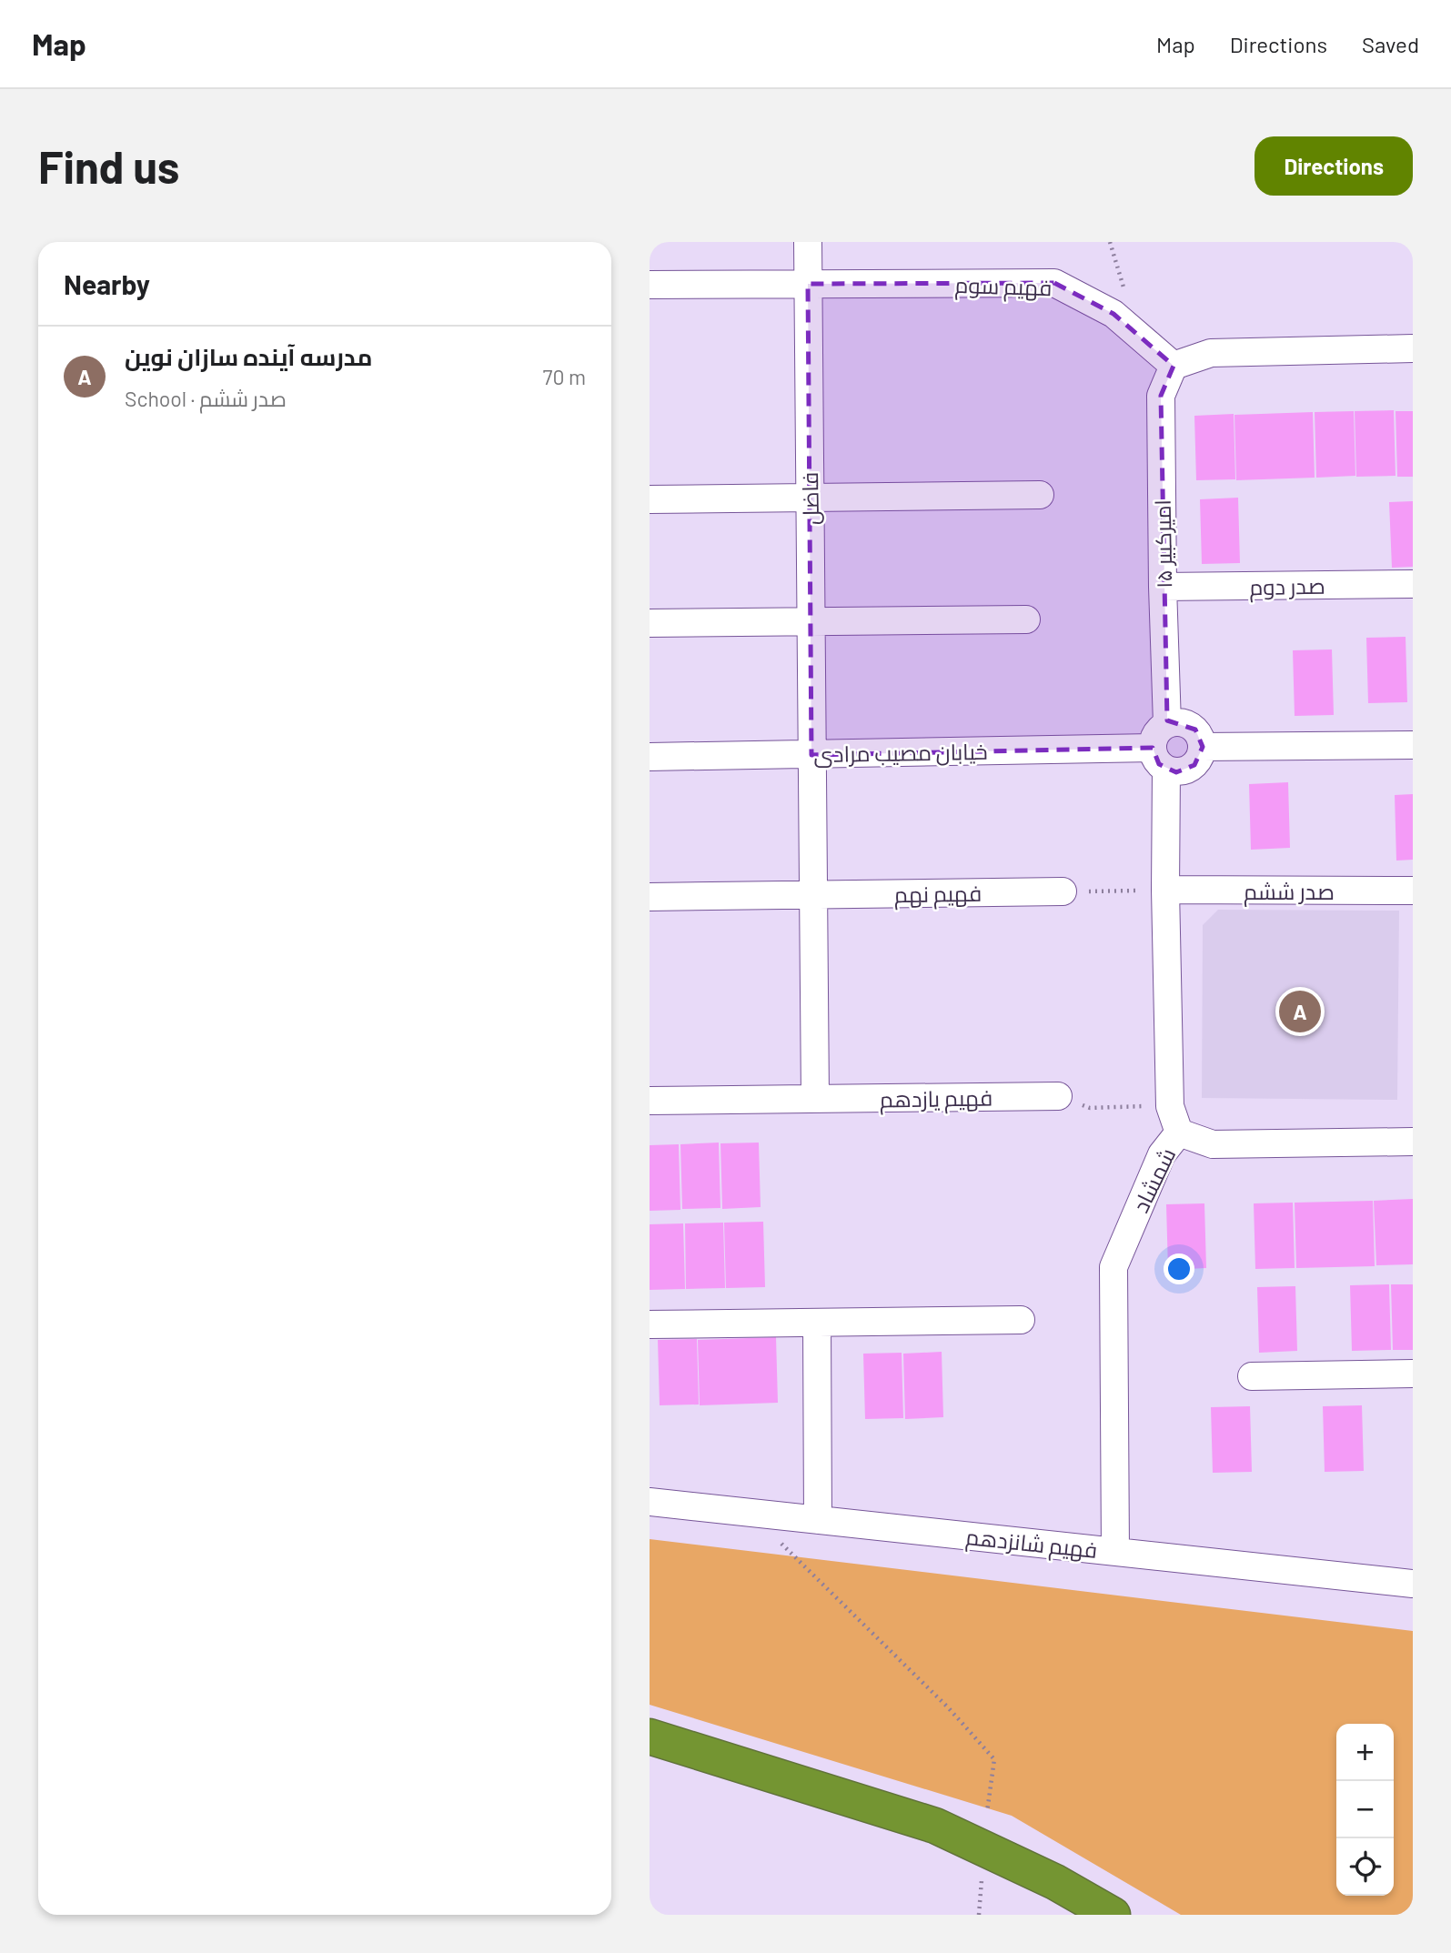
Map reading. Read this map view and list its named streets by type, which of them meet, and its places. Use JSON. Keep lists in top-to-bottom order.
{
  "streets": {
    "street": [
      "فهیم سوم",
      "فاضل",
      "امیرکبیر ۱۵",
      "صدر دوم",
      "خیابان مصیب مرادی",
      "صدر ششم",
      "فهیم نهم",
      "فهیم یازدهم",
      "شمشاد",
      "فهیم شانزدهم"
    ]
  },
  "crossings": [
    ["فهیم سوم", "فاضل"],
    ["فهیم سوم", "امیرکبیر ۱۵"],
    ["فاضل", "خیابان مصیب مرادی"],
    ["فاضل", "فهیم نهم"],
    ["فاضل", "فهیم یازدهم"],
    ["امیرکبیر ۱۵", "صدر دوم"],
    ["امیرکبیر ۱۵", "خیابان مصیب مرادی"],
    ["امیرکبیر ۱۵", "شمشاد"],
    ["خیابان مصیب مرادی", "شمشاد"],
    ["صدر ششم", "شمشاد"],
    ["شمشاد", "فهیم شانزدهم"]
  ],
  "page": {
    "header": "Map",
    "nav": ["Map", "Directions", "Saved"],
    "buttons": "Directions",
    "title": "Find us",
    "heading": "Nearby",
    "list": [
      {
        "mark": "A",
        "name": "مدرسه آینده سازان نوین",
        "note": "School · صدر ششم",
        "value": "70 m"
      }
    ],
    "pins": "A",
    "map_buttons": ["+", "−"]
  }
}
